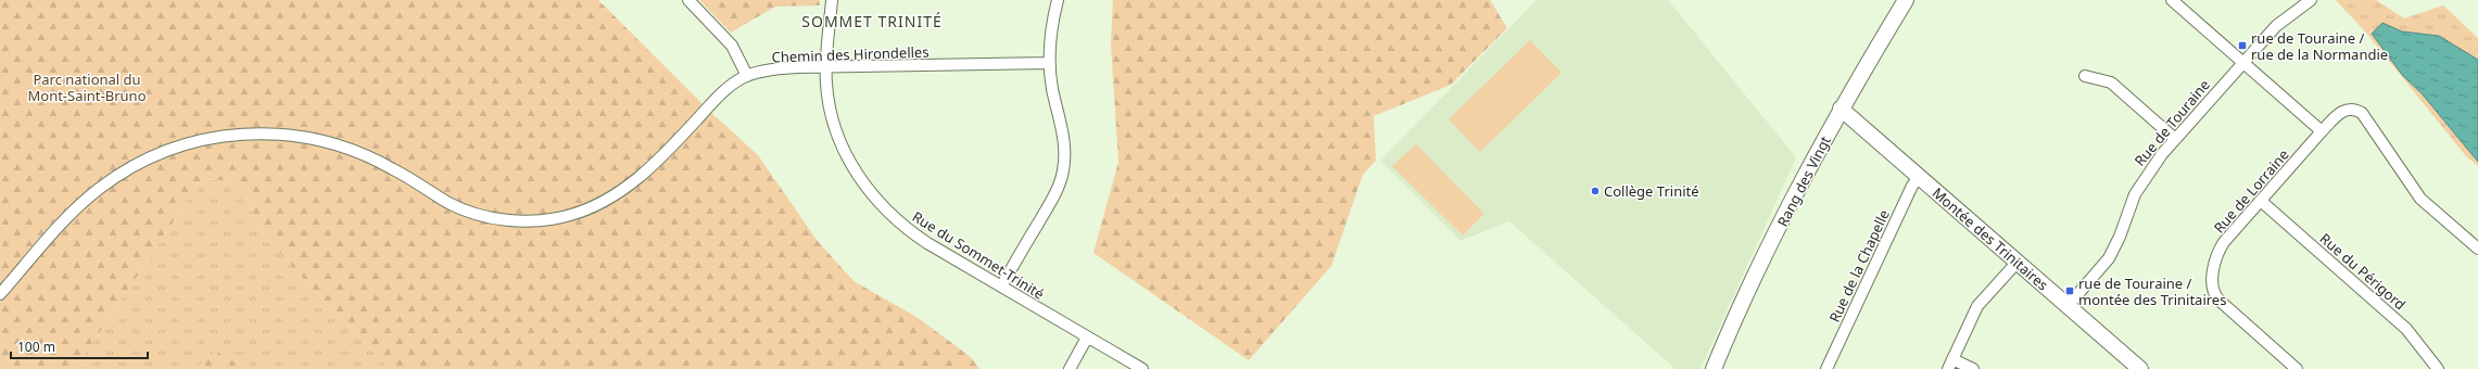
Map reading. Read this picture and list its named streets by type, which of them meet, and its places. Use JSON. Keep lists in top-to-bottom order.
{
  "streets": {
    "street": [
      "Chemin des Hirondelles",
      "Rue de Touraine",
      "Rang des Vingt",
      "Rue de Lorraine",
      "Montée des Trinitaires",
      "Rue du Sommet-Trinité",
      "Rue de la Chapelle",
      "Rue du Périgord"
    ]
  },
  "crossings": [
    ["Chemin des Hirondelles", "Rue du Sommet-Trinité"],
    ["Rue de Touraine", "Montée des Trinitaires"],
    ["Rang des Vingt", "Montée des Trinitaires"],
    ["Rue de Lorraine", "Rue du Périgord"],
    ["Montée des Trinitaires", "Rue de la Chapelle"]
  ],
  "districts": ["SOMMET TRINITÉ"],
  "parks": ["Parc national du Mont-Saint-Bruno"],
  "places": {
    "transit": ["rue de Touraine / rue de la Normandie", "rue de Touraine / montée des Trinitaires"],
    "other": ["Collège Trinité"]
  },
  "scale_bar": "100 m"
}
